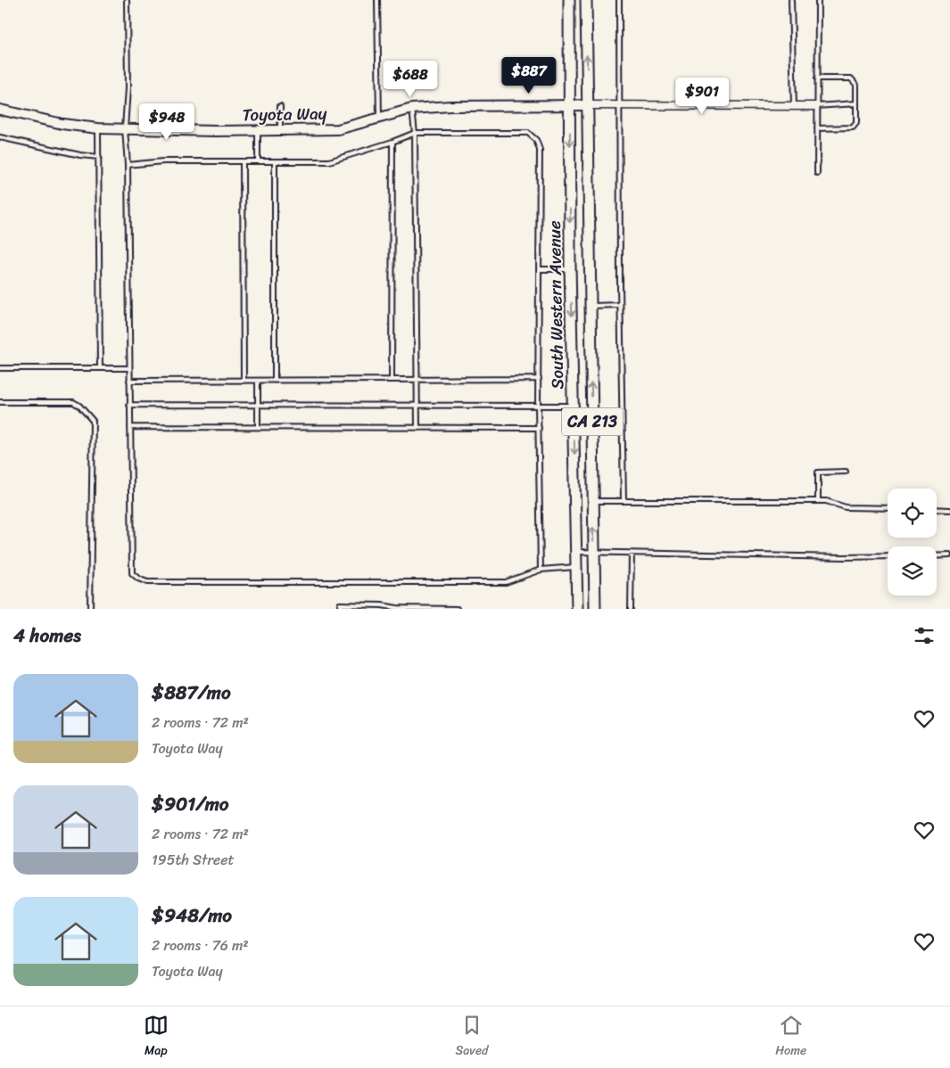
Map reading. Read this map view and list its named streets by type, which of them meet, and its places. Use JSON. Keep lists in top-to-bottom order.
{
  "streets": {
    "main road": ["South Western Avenue", "CA 213"],
    "street": ["Toyota Way"]
  },
  "crossings": [
    ["Toyota Way", "South Western Avenue"]
  ],
  "page": {
    "price": [
      "$887",
      "$688",
      "$901",
      "$948"
    ],
    "heading": "4 homes",
    "list": [
      {
        "name": "$887/mo",
        "note": "2 rooms · 72 m² · Toyota Way"
      },
      {
        "name": "$901/mo",
        "note": "2 rooms · 72 m² · 195th Street"
      },
      {
        "name": "$948/mo",
        "note": "2 rooms · 76 m² · Toyota Way"
      }
    ],
    "tabs": ["Map", "Saved", "Home"]
  }
}
